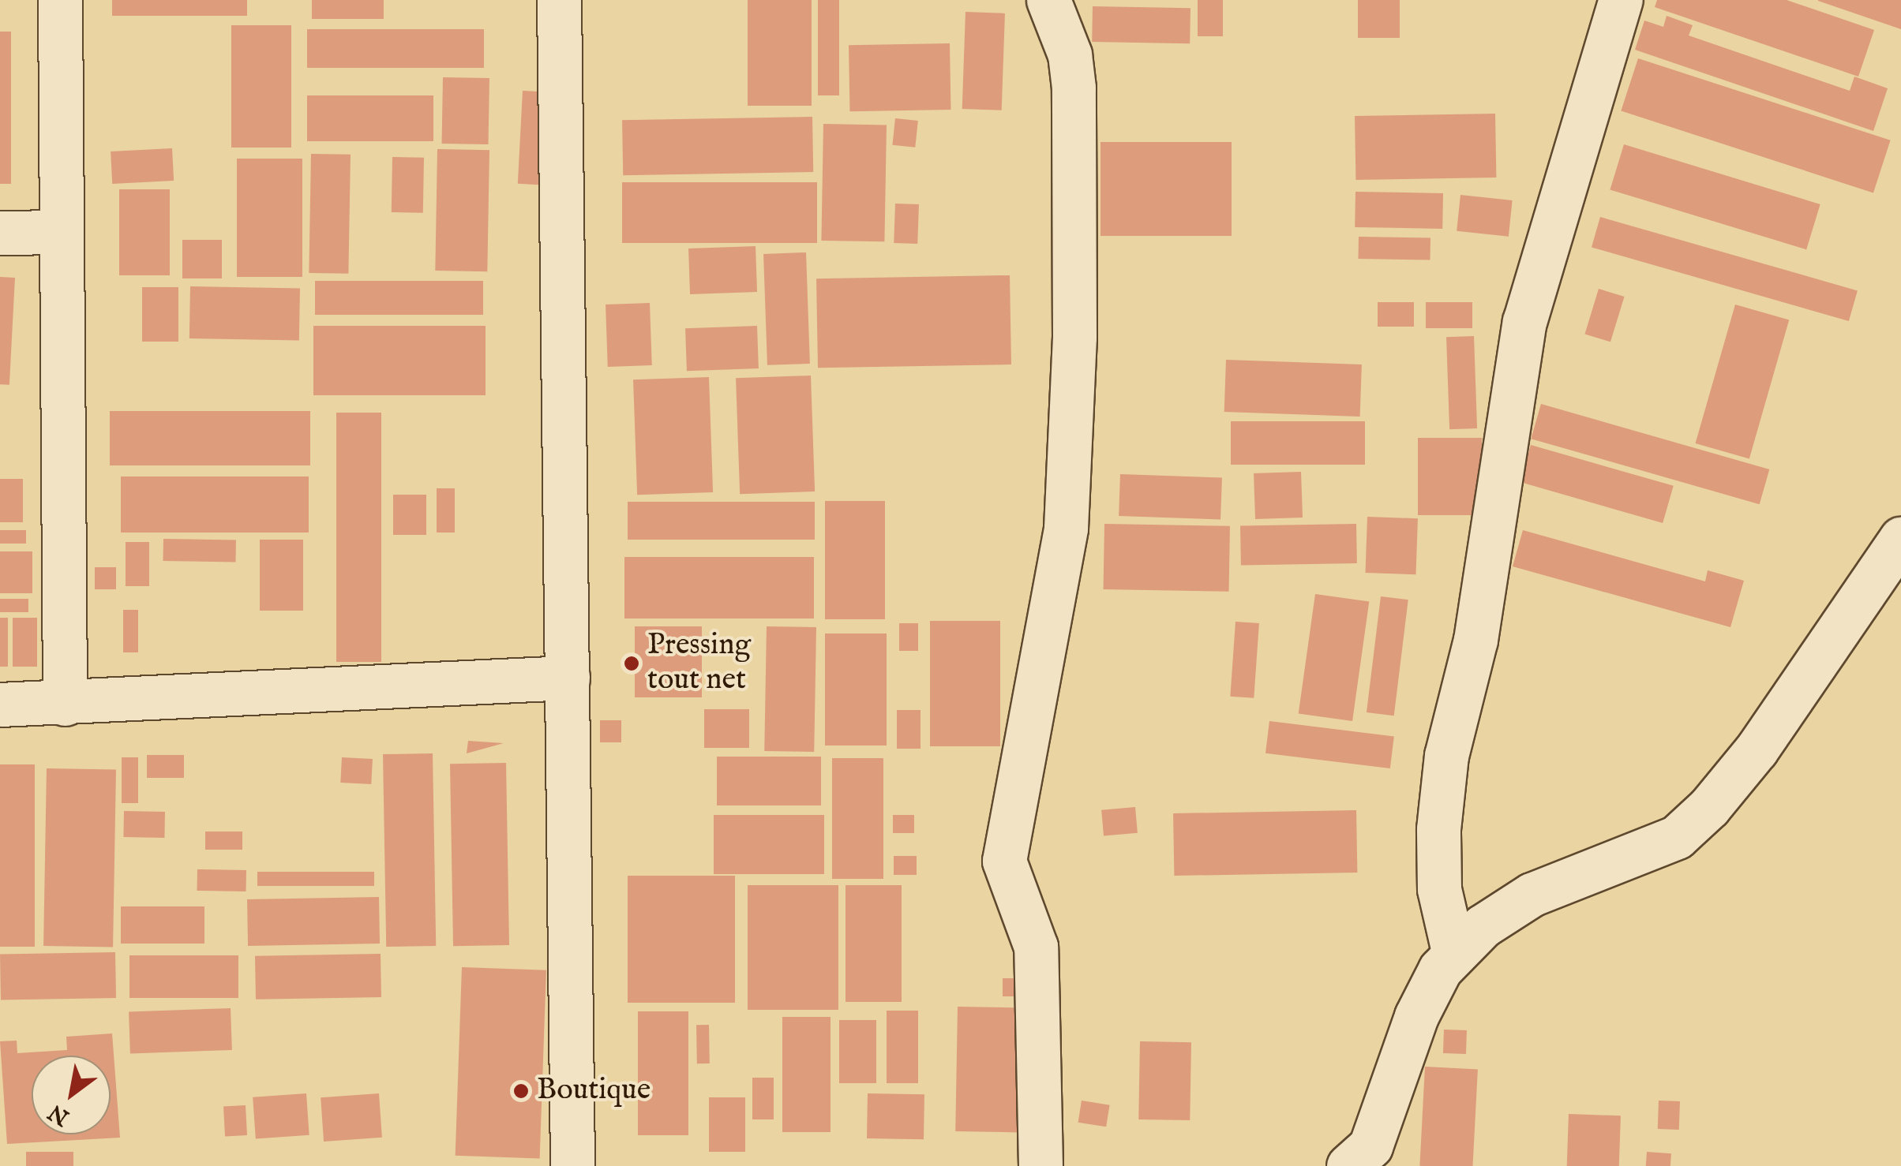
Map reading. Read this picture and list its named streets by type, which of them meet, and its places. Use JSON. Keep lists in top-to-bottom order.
{
  "places": ["Pressing tout net", "Boutique"],
  "north": "bottom left"
}
